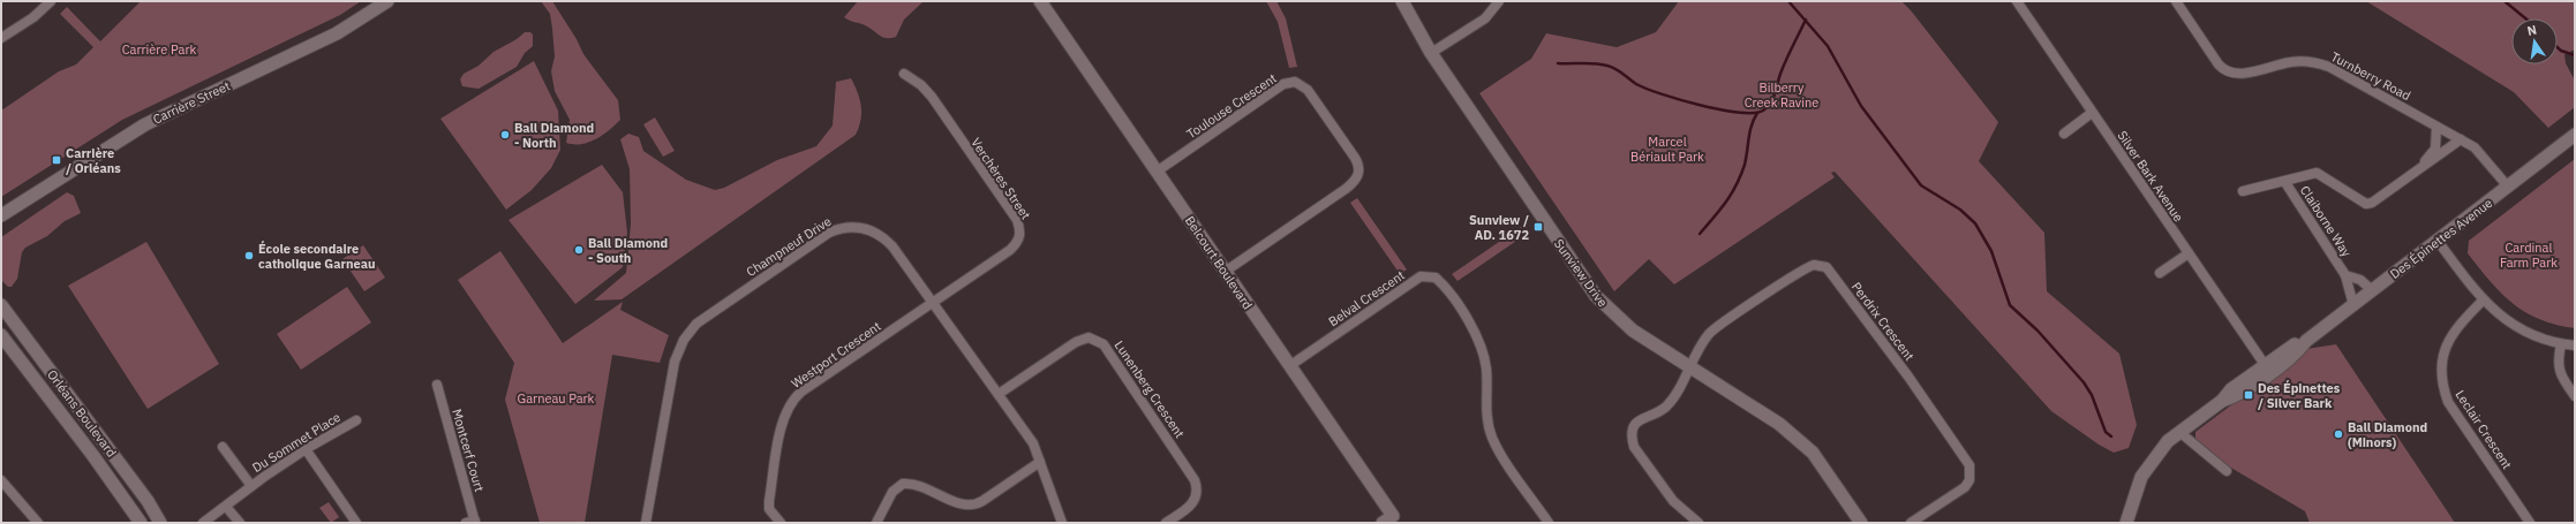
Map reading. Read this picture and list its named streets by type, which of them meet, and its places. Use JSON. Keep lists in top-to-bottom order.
{
  "streets": {
    "street": [
      "Turnberry Road",
      "Carrière Street",
      "Toulouse Crescent",
      "Silver Bark Avenue",
      "Verchères Street",
      "Claiborne Way",
      "Des Épinettes Avenue",
      "Champneuf Drive",
      "Belcourt Boulevard",
      "Sunview Drive",
      "Belval Crescent",
      "Perdrix Crescent",
      "Westport Crescent",
      "Lunenberg Crescent",
      "Orléans Boulevard",
      "Leclair Crescent",
      "Du Sommet Place",
      "Montcerf Court"
    ]
  },
  "crossings": [
    ["Turnberry Road", "Claiborne Way"],
    ["Turnberry Road", "Des Épinettes Avenue"],
    ["Toulouse Crescent", "Belcourt Boulevard"],
    ["Silver Bark Avenue", "Des Épinettes Avenue"],
    ["Verchères Street", "Champneuf Drive"],
    ["Verchères Street", "Westport Crescent"],
    ["Claiborne Way", "Des Épinettes Avenue"],
    ["Champneuf Drive", "Westport Crescent"],
    ["Champneuf Drive", "Lunenberg Crescent"],
    ["Belcourt Boulevard", "Belval Crescent"],
    ["Sunview Drive", "Perdrix Crescent"]
  ],
  "parks": [
    "Carrière Park",
    "Bilberry Creek Ravine",
    "Marcel Bériault Park",
    "Cardinal Farm Park",
    "Garneau Park"
  ],
  "places": {
    "other": [
      "Ball Diamond - North",
      "Ball Diamond - South",
      "École secondaire catholique Garneau",
      "Ball Diamond (Minors)"
    ],
    "transit": ["Carrière / Orléans", "Sunview / AD. 1672", "Des Épinettes / Silver Bark"]
  },
  "north": "top"
}
